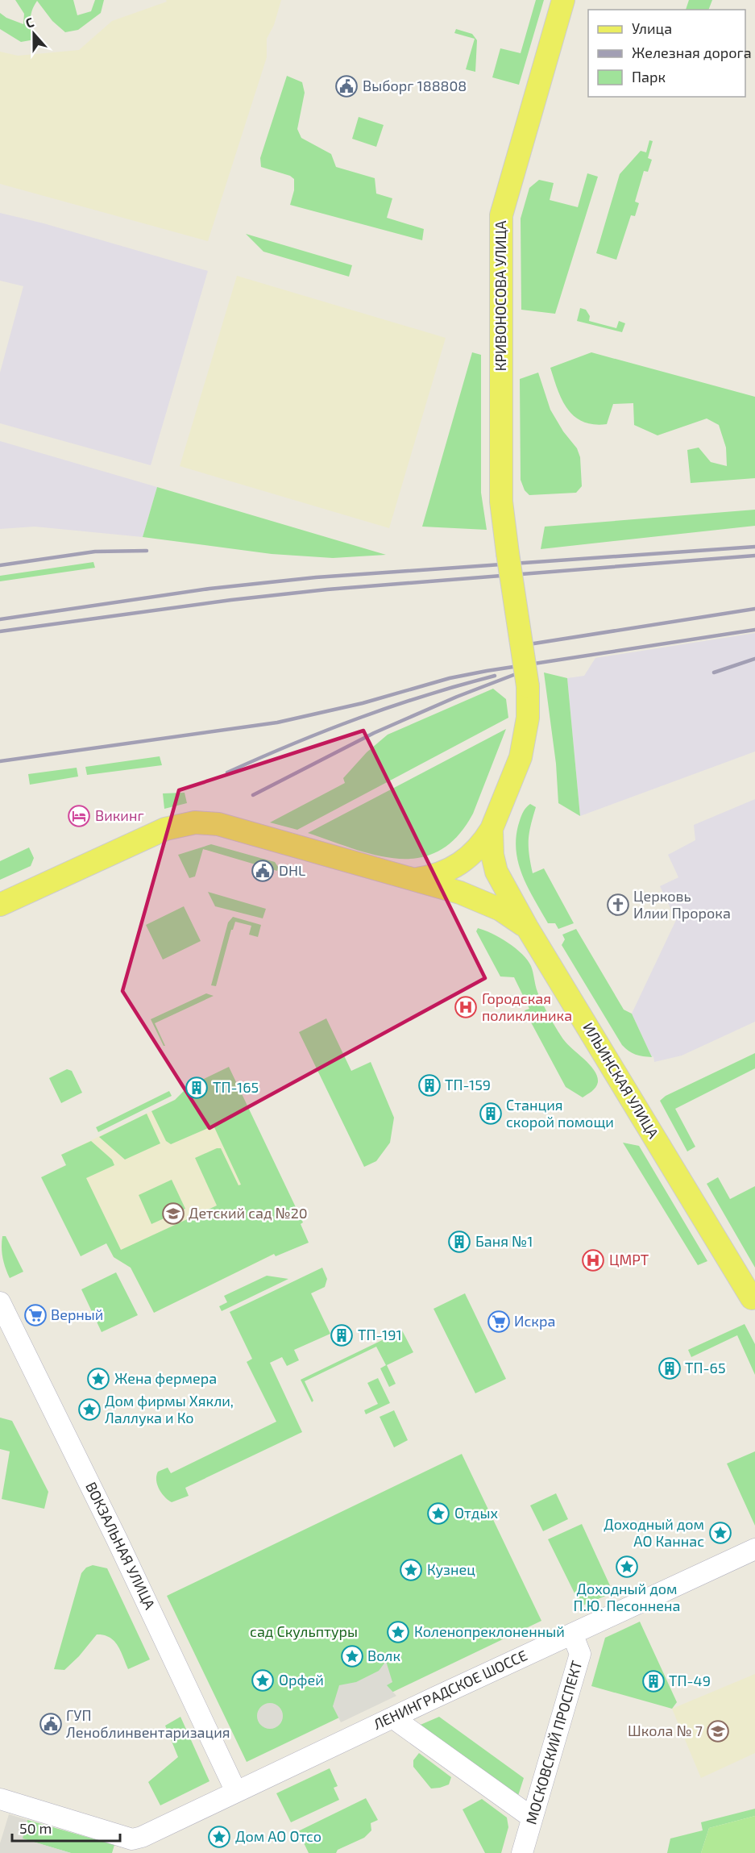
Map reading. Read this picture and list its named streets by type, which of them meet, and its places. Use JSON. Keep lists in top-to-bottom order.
{
  "streets": {
    "main road": ["КРИВОНОСОВА УЛИЦА", "ИЛЬИНСКАЯ УЛИЦА"],
    "street": ["ВОКЗАЛЬНАЯ УЛИЦА", "ЛЕНИНГРАДСКОЕ ШОССЕ", "МОСКОВСКИЙ ПРОСПЕКТ"]
  },
  "crossings": [
    ["КРИВОНОСОВА УЛИЦА", "ИЛЬИНСКАЯ УЛИЦА"],
    ["ВОКЗАЛЬНАЯ УЛИЦА", "ЛЕНИНГРАДСКОЕ ШОССЕ"],
    ["ЛЕНИНГРАДСКОЕ ШОССЕ", "МОСКОВСКИЙ ПРОСПЕКТ"]
  ],
  "parks": ["сад Скульптуры"],
  "places": {
    "public building": ["Выборг 188808", "DHL", "ГУП Леноблинвентаризация"],
    "hotel": ["Викинг"],
    "church": ["Церковь Илии Пророка"],
    "hospital": ["Городская поликлиника", "ЦМРТ"],
    "building": [
      "ТП-159",
      "ТП-165",
      "Станция скорой помощи",
      "Баня №1",
      "ТП-191",
      "ТП-65",
      "ТП-49"
    ],
    "school or university": ["Детский сад №20", "Школа № 7"],
    "supermarket": ["Верный", "Искра"],
    "place": [
      "Жена фермера",
      "Дом фирмы Хякли, Лаллука и Ко",
      "Отдых",
      "Доходный дом АО Каннас",
      "Доходный дом П.Ю. Песоннена",
      "Кузнец",
      "Коленопреклоненный",
      "Волк",
      "Орфей",
      "Дом АО Отсо"
    ]
  },
  "legend": ["Улица", "Железная дорога", "Парк"],
  "scale_bar": "50 m",
  "north": "top"
}
